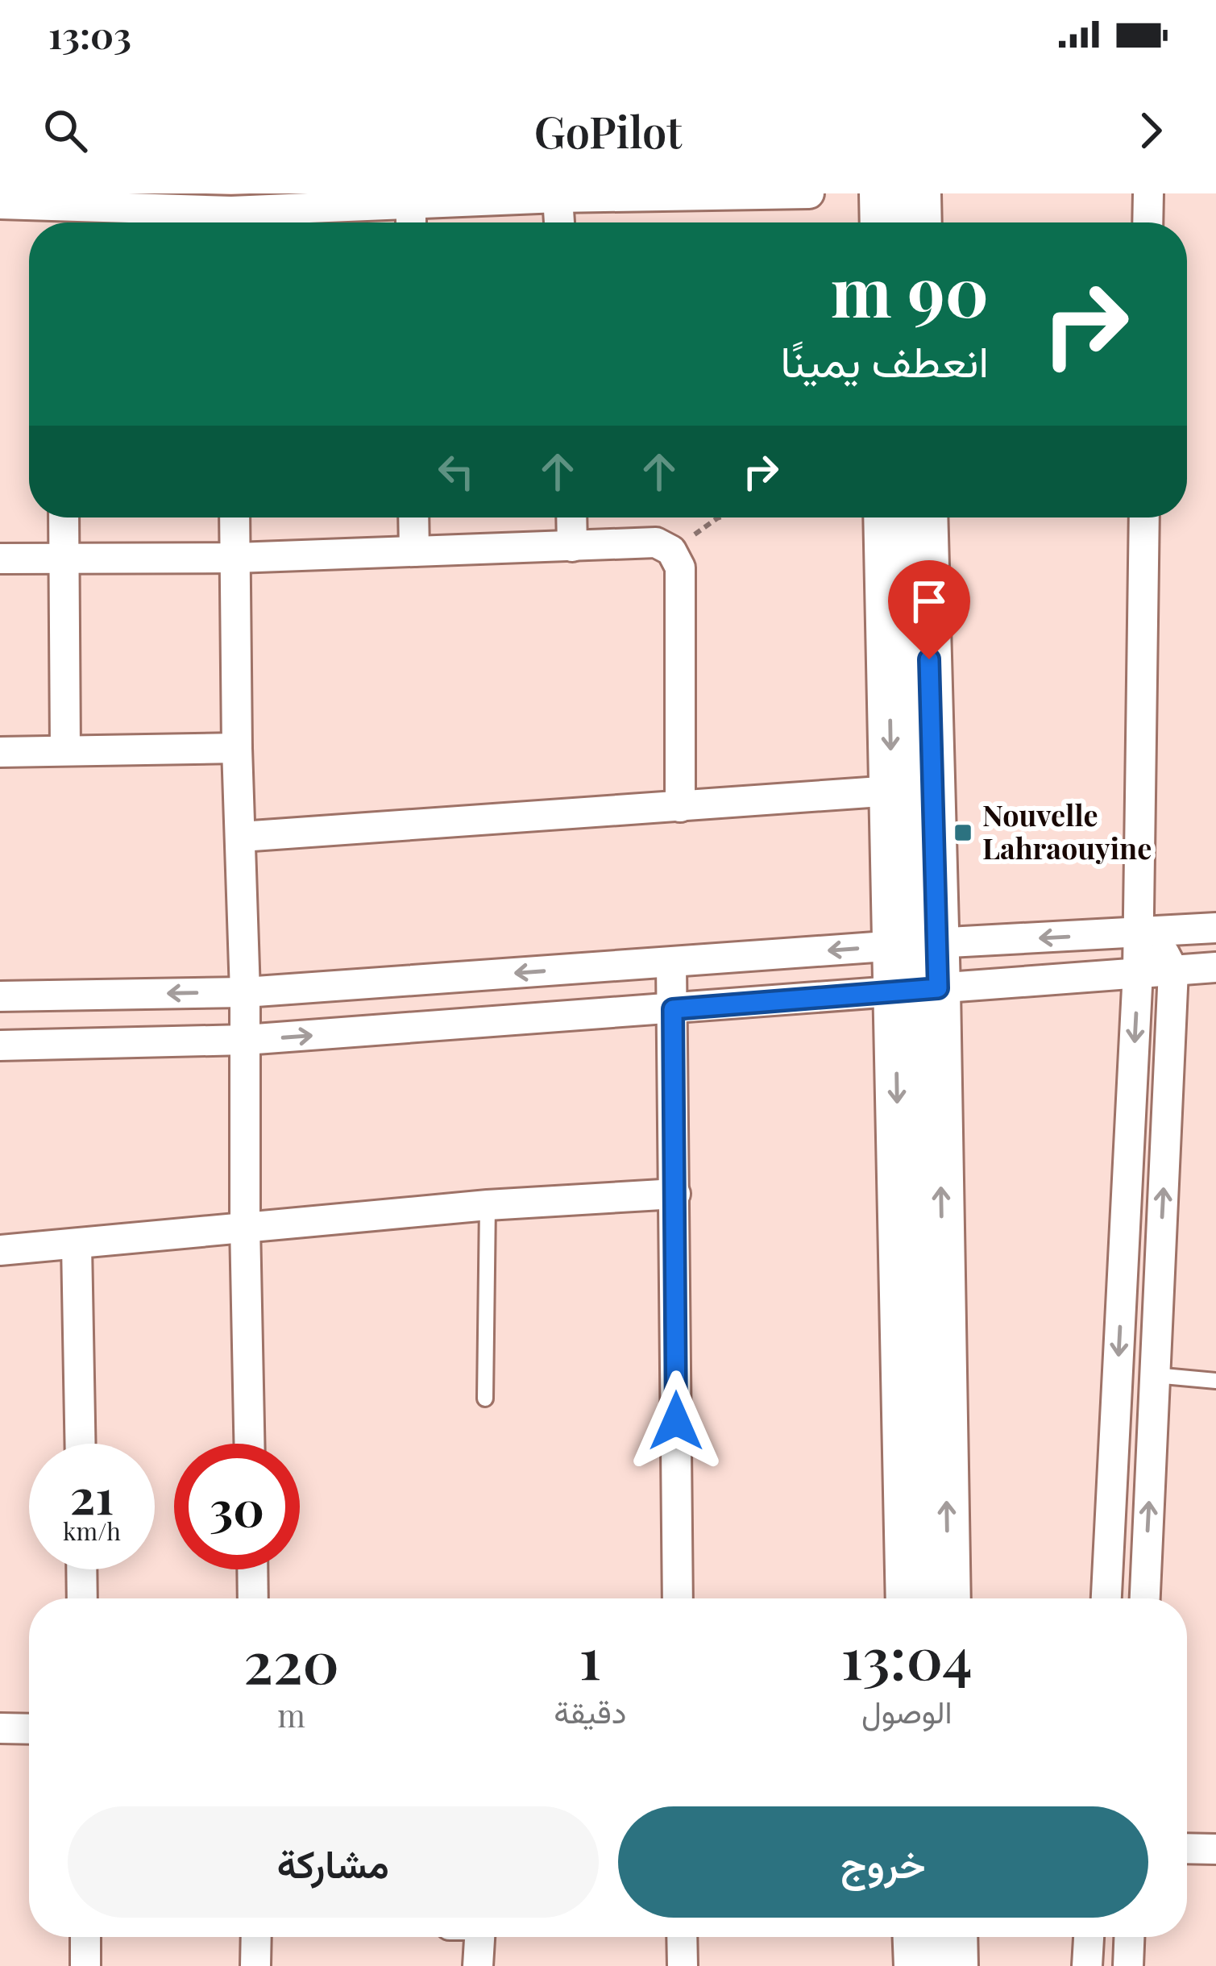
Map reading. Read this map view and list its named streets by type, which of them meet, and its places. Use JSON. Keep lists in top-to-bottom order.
{
  "places": {
    "transit": ["Nouvelle Lahraouyine"]
  },
  "page": {
    "status": "13:03",
    "header": "GoPilot",
    "turn": ["90 m", "انعطف يمينًا"],
    "speed": "21 km/h",
    "limit": "30",
    "eta": [
      "13:04",
      "الوصول",
      "1",
      "دقيقة",
      "220",
      "m"
    ],
    "buttons": ["خروج", "مشاركة"]
  }
}
